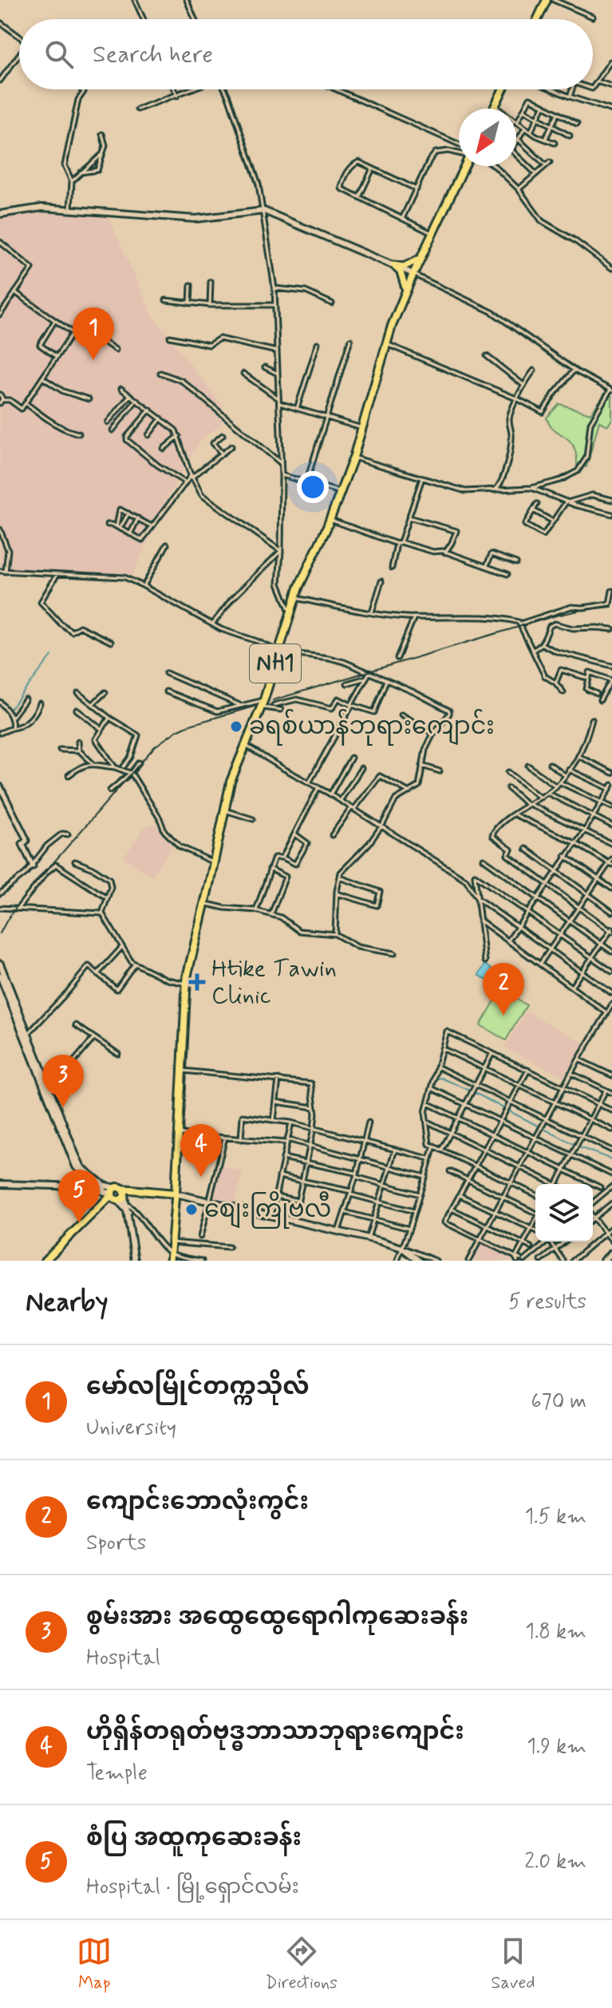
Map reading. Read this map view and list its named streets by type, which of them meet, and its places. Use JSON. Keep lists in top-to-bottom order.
{
  "streets": {
    "highway": ["NH1"]
  },
  "places": {
    "other": ["ခရစ်ယာန်ဘုရားကျောင်း", "စျေးကြိုဗလီ"],
    "health": ["Htike Tawin Clinic"]
  },
  "north": "bottom left",
  "page": {
    "search": "Search here",
    "pins": [
      "1",
      "2",
      "3",
      "4",
      "5"
    ],
    "heading": ["Nearby", "5 results"],
    "list": [
      {
        "mark": "1",
        "name": "မော်လမြိုင်တက္ကသိုလ်",
        "note": "University",
        "value": "670 m"
      },
      {
        "mark": "2",
        "name": "ကျောင်းဘောလုံးကွင်း",
        "note": "Sports",
        "value": "1.5 km"
      },
      {
        "mark": "3",
        "name": "စွမ်းအား အထွေထွေရောဂါကုဆေးခန်း",
        "note": "Hospital",
        "value": "1.8 km"
      },
      {
        "mark": "4",
        "name": "ဟိုရှိန်တရုတ်ဗုဒ္ဓဘာသာဘုရားကျောင်း",
        "note": "Temple",
        "value": "1.9 km"
      },
      {
        "mark": "5",
        "name": "စံပြ အထူကုဆေးခန်း",
        "note": "Hospital · မြို့ရှောင်လမ်း",
        "value": "2.0 km"
      }
    ],
    "nav": ["Map", "Directions", "Saved"]
  }
}
